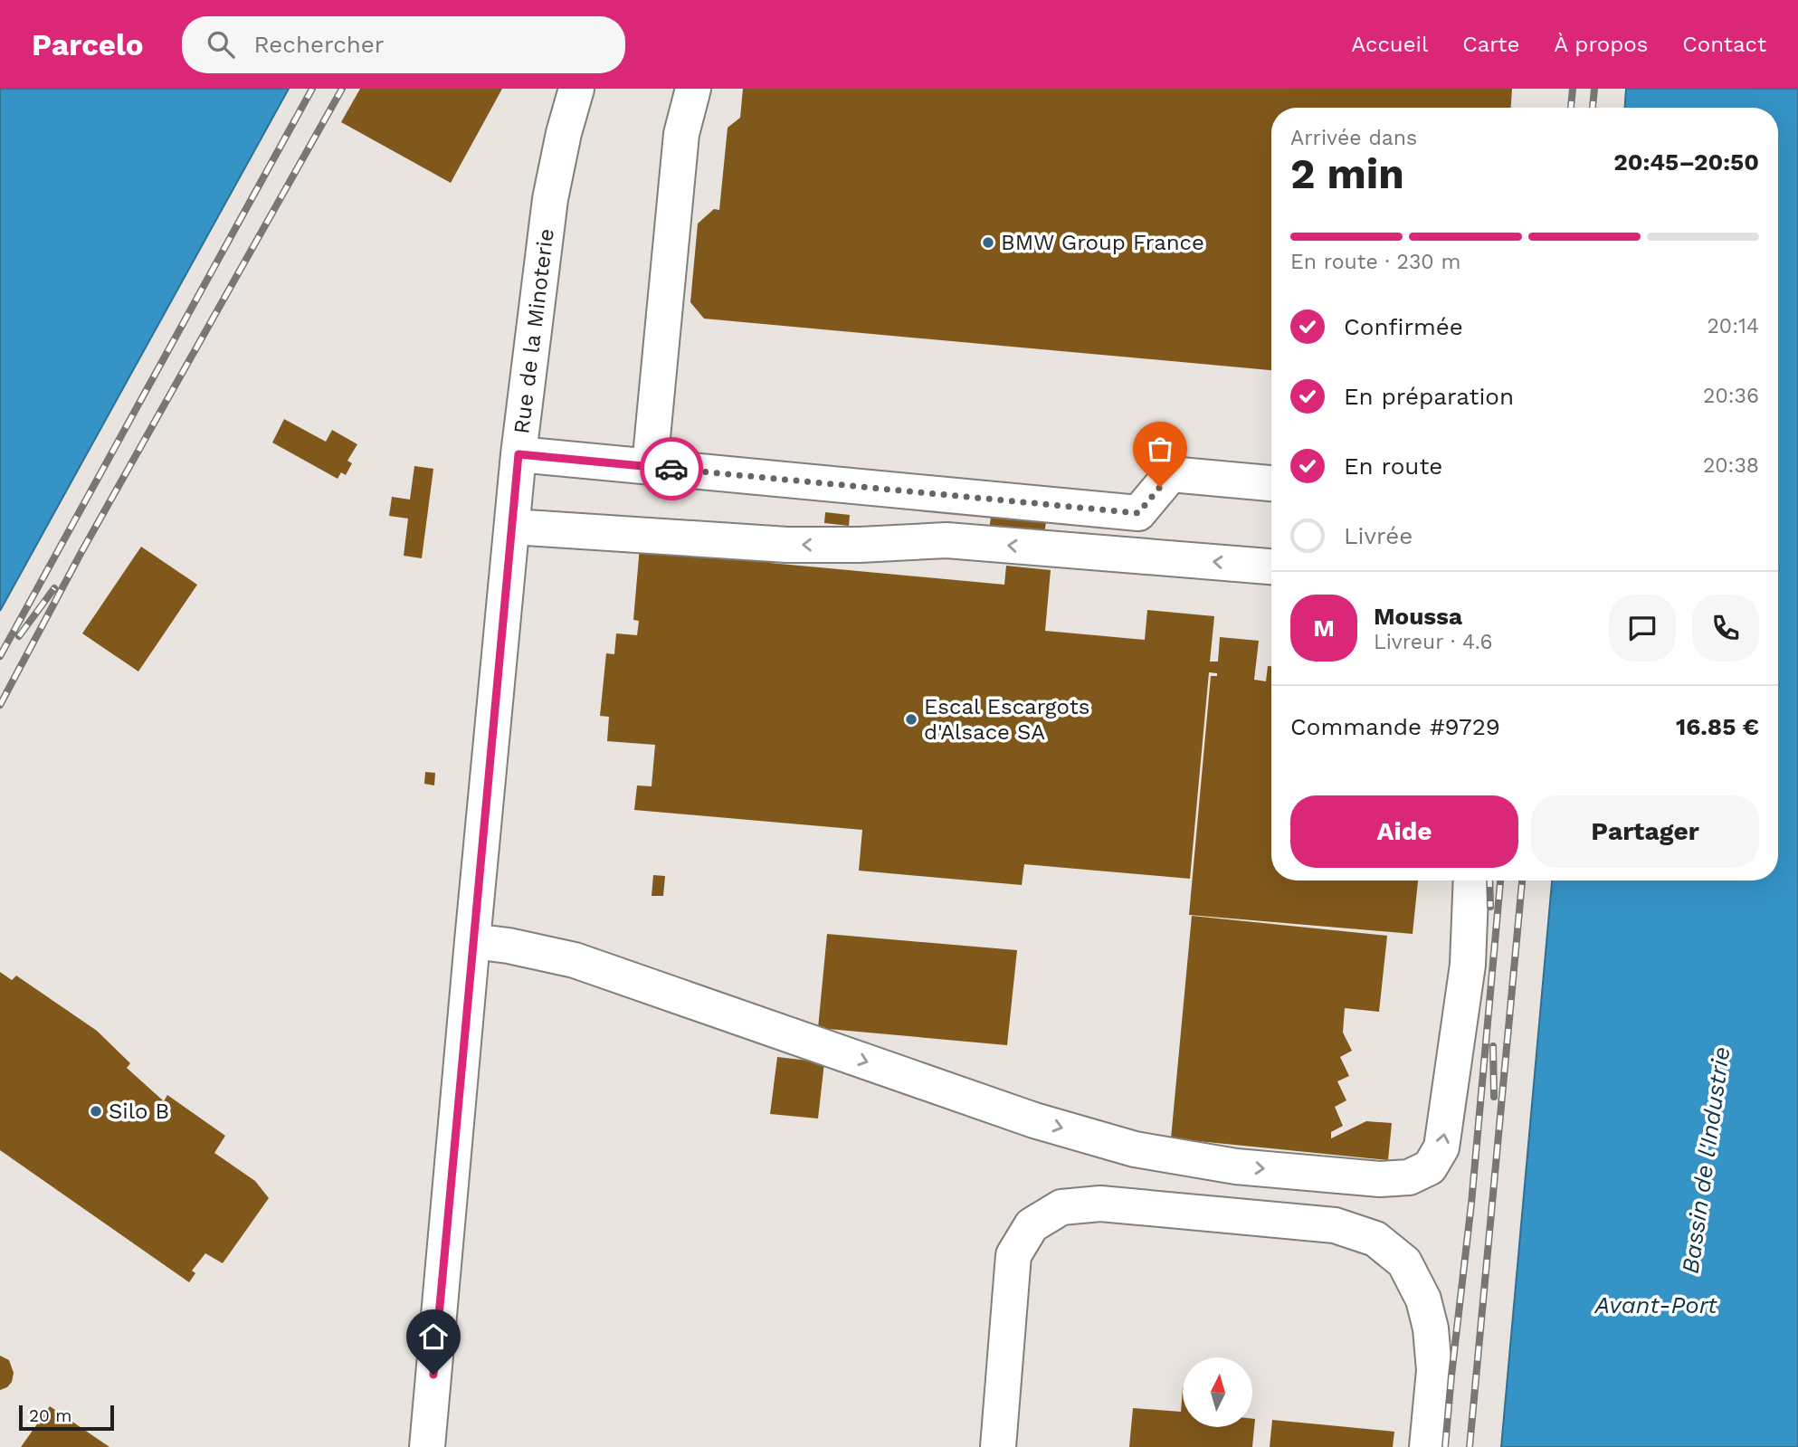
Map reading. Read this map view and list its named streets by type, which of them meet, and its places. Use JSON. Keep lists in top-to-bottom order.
{
  "streets": {
    "street": ["Rue de la Minoterie"]
  },
  "water": ["Bassin de l'Industrie", "Avant-Port"],
  "places": ["BMW Group France", "Escal Escargots d'Alsace SA", "Silo B"],
  "scale_bar": "20 m",
  "north": "top",
  "page": {
    "header": "Parcelo",
    "search": "Rechercher",
    "nav": [
      "Accueil",
      "Carte",
      "À propos",
      "Contact"
    ],
    "heading": ["2 min", "Arrivée dans", "20:45–20:50"],
    "panel": [
      "Moussa",
      "Livreur · 4.6",
      "Commande #9729",
      "16.85 €"
    ],
    "bar": "En route · 230 m",
    "list": [
      ["Confirmée", "20:14"],
      ["En préparation", "20:36"],
      ["En route", "20:38"],
      "Livrée"
    ],
    "round": "M",
    "buttons": ["Aide", "Partager"],
    "scale": "20 m"
  }
}
